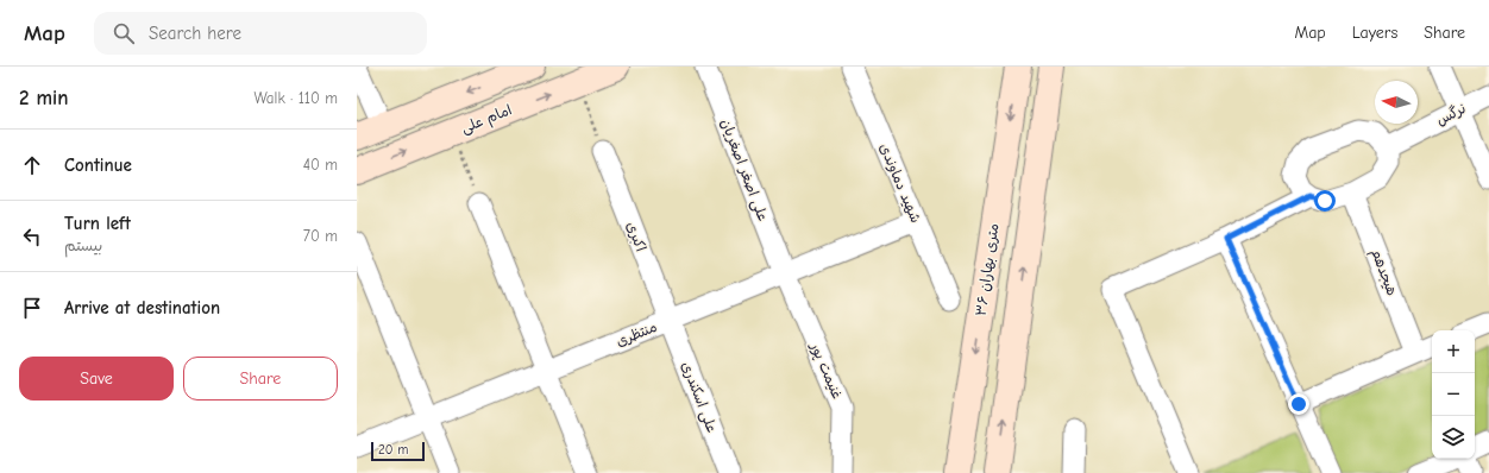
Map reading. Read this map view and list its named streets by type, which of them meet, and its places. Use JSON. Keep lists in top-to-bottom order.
{
  "streets": {
    "street": [
      "نرگس",
      "امام علی",
      "علی اصغر اصغریان",
      "شهید دماوندی",
      "اکبری",
      "۳۶ متری بهاران",
      "هیجدهم",
      "منتظری",
      "غنیمت پور",
      "علی اسکندری"
    ]
  },
  "crossings": [
    ["نرگس", "هیجدهم"],
    ["علی اصغر اصغریان", "منتظری"],
    ["علی اصغر اصغریان", "غنیمت پور"],
    ["شهید دماوندی", "منتظری"],
    ["اکبری", "منتظری"],
    ["اکبری", "علی اسکندری"],
    ["منتظری", "غنیمت پور"],
    ["منتظری", "علی اسکندری"]
  ],
  "scale_bar": "20 m",
  "north": "left",
  "page": {
    "header": "Map",
    "search": "Search here",
    "nav": ["Map", "Layers", "Share"],
    "heading": ["2 min", "Walk · 110 m"],
    "list": [
      ["Continue", "40 m"],
      ["Turn left", "بیستم", "70 m"],
      "Arrive at destination"
    ],
    "map_buttons": ["+", "−"],
    "buttons": ["Save", "Share"],
    "scale": "20 m"
  }
}
